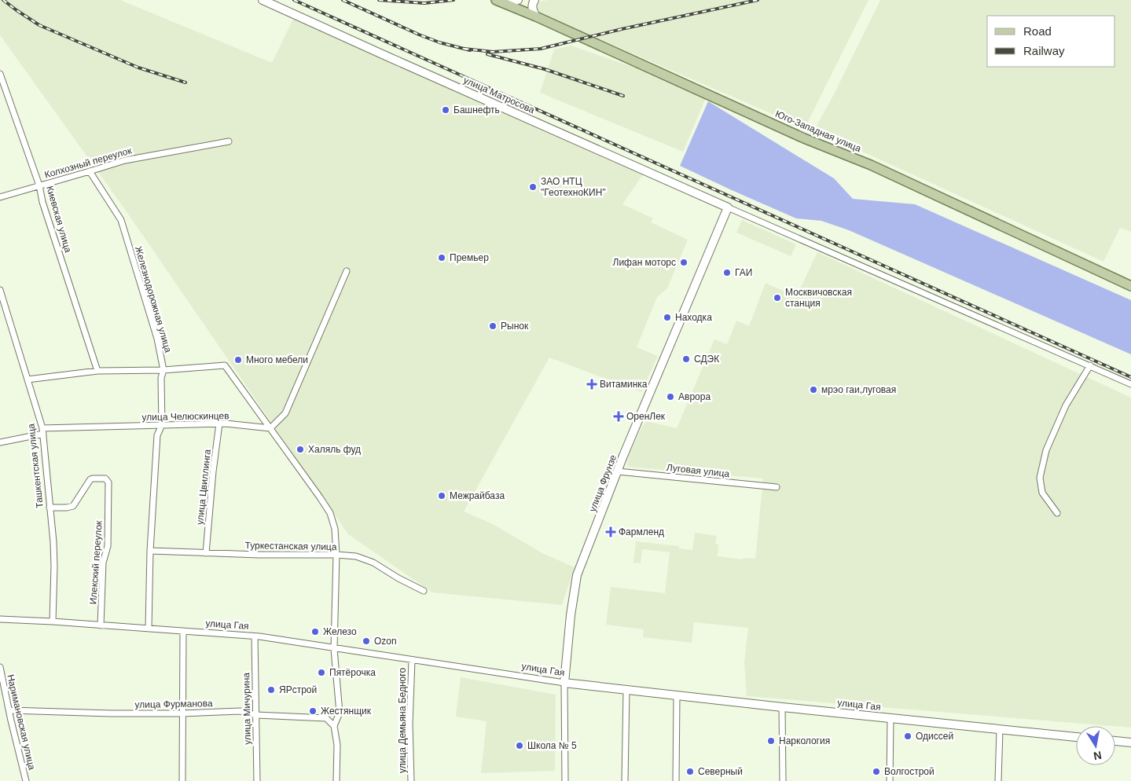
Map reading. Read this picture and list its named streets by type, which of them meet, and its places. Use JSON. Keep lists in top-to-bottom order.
{
  "streets": {
    "main road": ["Юго-Западная улица"],
    "street": [
      "улица Матросова",
      "Колхозный переулок",
      "Киевская улица",
      "Железнодорожная улица",
      "улица Челюскинцев",
      "Ташкентская улица",
      "Луговая улица",
      "улица Фрунзе",
      "улица Цвиллинга",
      "Туркестанская улица",
      "Илекский переулок",
      "улица Гая",
      "улица Фурманова",
      "улица Мичурина",
      "улица Демьяна Бедного",
      "Наримановская улица"
    ]
  },
  "crossings": [
    ["улица Матросова", "улица Фрунзе"],
    ["Колхозный переулок", "Киевская улица"],
    ["Колхозный переулок", "Железнодорожная улица"],
    ["Железнодорожная улица", "улица Челюскинцев"],
    ["Железнодорожная улица", "Туркестанская улица"],
    ["Железнодорожная улица", "улица Гая"],
    ["улица Челюскинцев", "Ташкентская улица"],
    ["улица Челюскинцев", "улица Цвиллинга"],
    ["Ташкентская улица", "Илекский переулок"],
    ["Ташкентская улица", "улица Гая"],
    ["Луговая улица", "улица Фрунзе"],
    ["улица Фрунзе", "улица Гая"],
    ["улица Цвиллинга", "Туркестанская улица"],
    ["Илекский переулок", "улица Гая"],
    ["улица Гая", "улица Мичурина"],
    ["улица Гая", "улица Демьяна Бедного"],
    ["улица Фурманова", "улица Мичурина"],
    ["улица Фурманова", "Наримановская улица"]
  ],
  "places": {
    "other": [
      "Башнефть",
      "ЗАО НТЦ \"ГеотехноКИН\"",
      "Премьер",
      "Лифан моторс",
      "ГАИ",
      "Москвичовская станция",
      "Находка",
      "Рынок",
      "СДЭК",
      "Много мебели",
      "мрэо гаи,луговая",
      "Аврора",
      "Халяль фуд",
      "Межрайбаза",
      "Железо",
      "Ozon",
      "Пятёрочка",
      "ЯРстрой",
      "Жестянщик",
      "Одиссей",
      "Наркология",
      "Школа № 5",
      "Северный",
      "Волгострой"
    ],
    "health": ["Витаминка", "ОренЛек", "Фармленд"]
  },
  "legend": ["Road", "Railway"],
  "north": "bottom"
}
